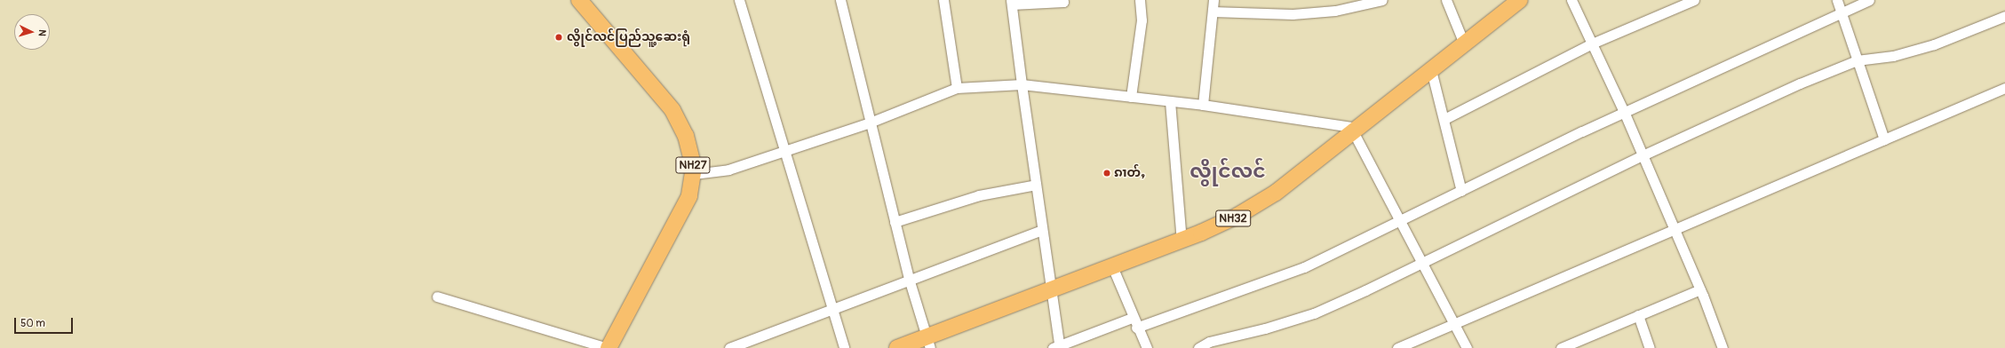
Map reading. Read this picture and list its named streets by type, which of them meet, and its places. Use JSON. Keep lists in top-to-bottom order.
{
  "streets": {
    "highway": ["NH27", "NH32"]
  },
  "districts": ["လွိုင်လင်"],
  "places": ["လွိုင်လင်ပြည်သူ့ဆေးရုံ", "ၵၢတ်ႇ"],
  "scale_bar": "50 m",
  "north": "right"
}
